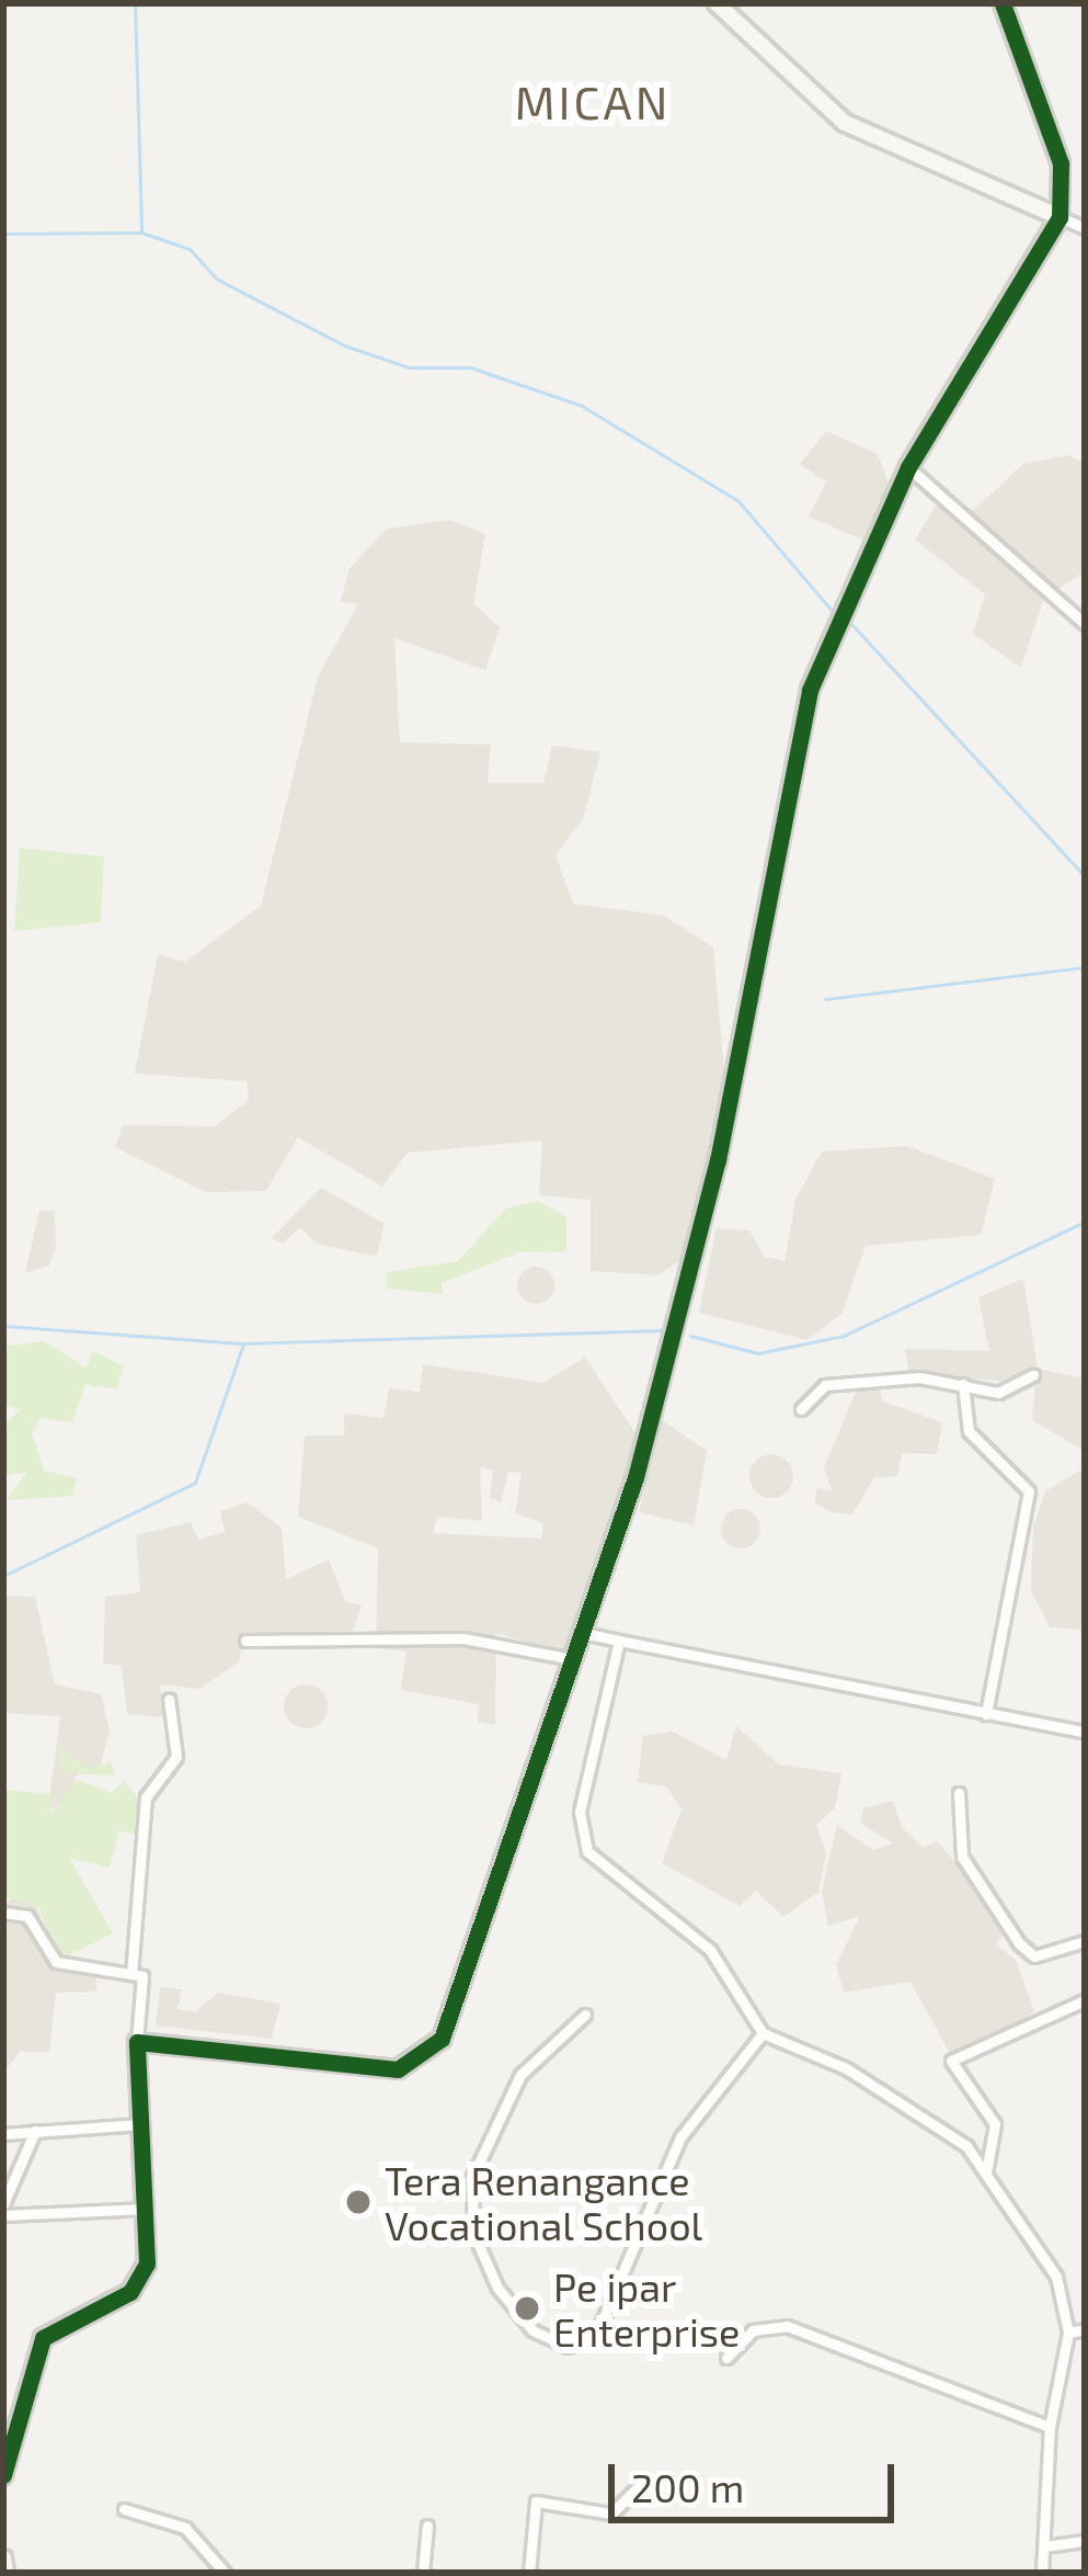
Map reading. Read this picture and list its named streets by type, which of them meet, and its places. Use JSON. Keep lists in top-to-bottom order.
{
  "districts": ["MICAN"],
  "places": ["Tera Renangance Vocational School", "Pe ipar Enterprise"],
  "scale_bar": "200 m"
}
